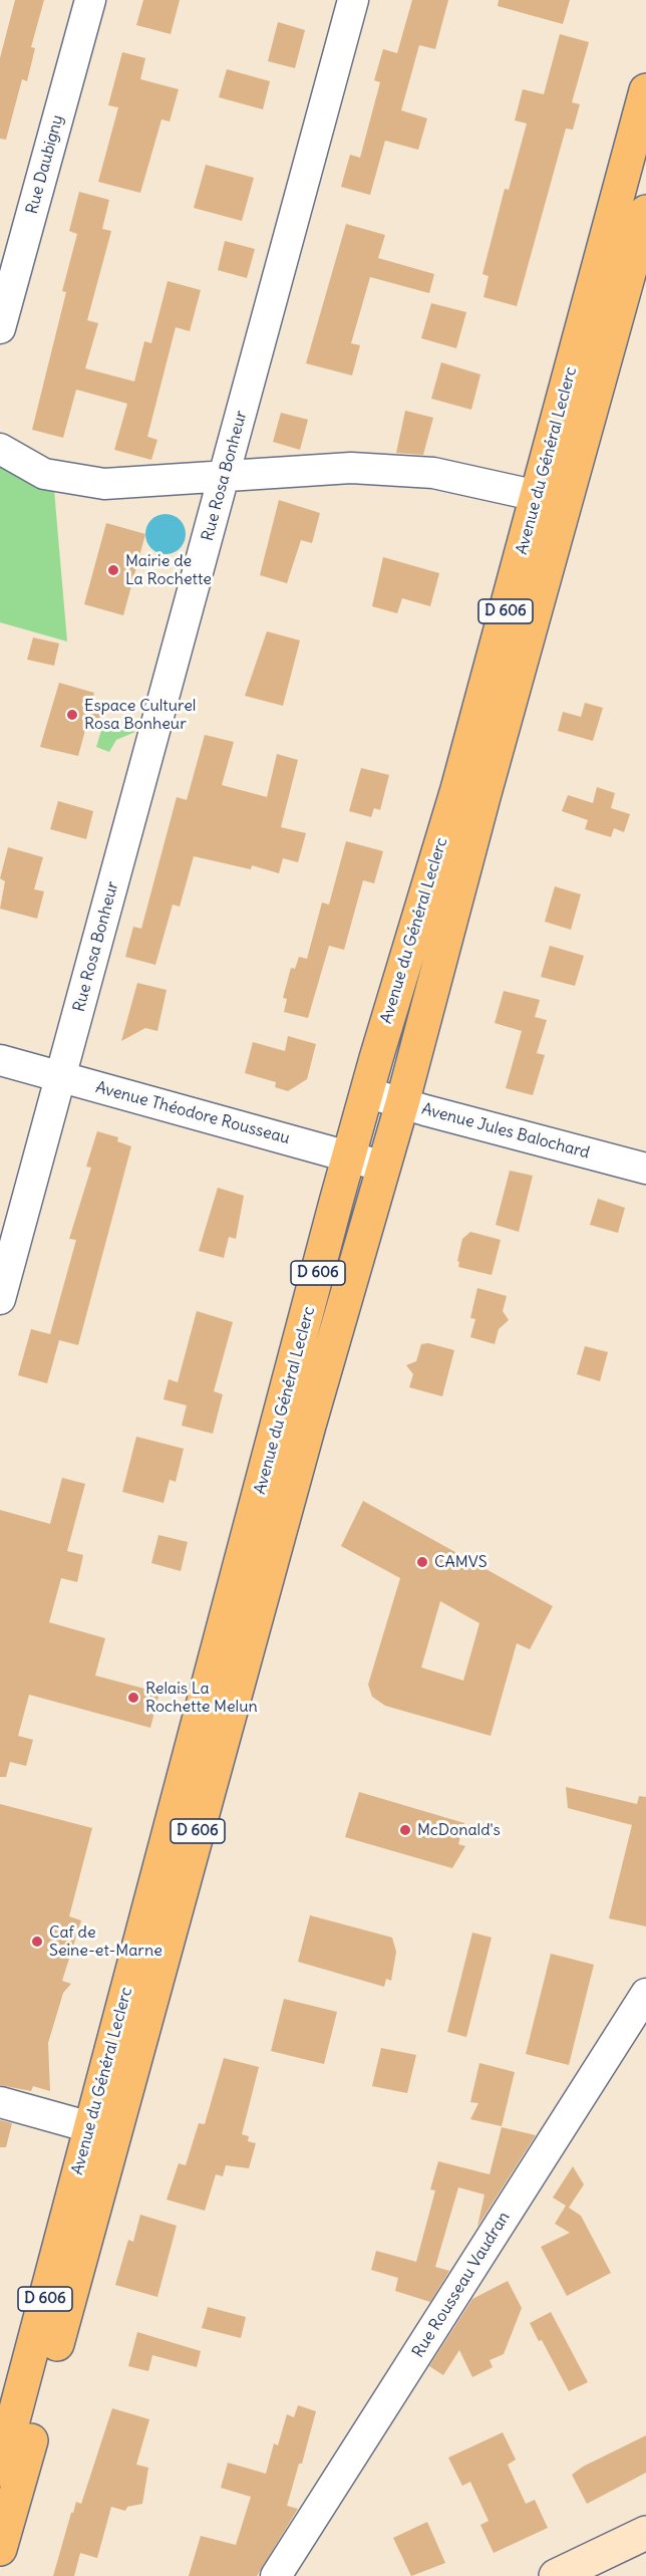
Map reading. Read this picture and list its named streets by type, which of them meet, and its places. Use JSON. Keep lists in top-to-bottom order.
{
  "streets": {
    "main road": ["Avenue du Général Leclerc", "D 606"],
    "street": [
      "Rue Daubigny",
      "Rue Rosa Bonheur",
      "Avenue Théodore Rousseau",
      "Avenue Jules Balochard",
      "Rue Rousseau Vaudran"
    ]
  },
  "crossings": [
    ["Avenue du Général Leclerc", "Avenue Théodore Rousseau"],
    ["Avenue du Général Leclerc", "Avenue Jules Balochard"],
    ["Rue Rosa Bonheur", "Avenue Théodore Rousseau"]
  ],
  "places": [
    "Mairie de La Rochette",
    "Espace Culturel Rosa Bonheur",
    "CAMVS",
    "Relais La Rochette Melun",
    "McDonald's",
    "Caf de Seine-et-Marne"
  ]
}
